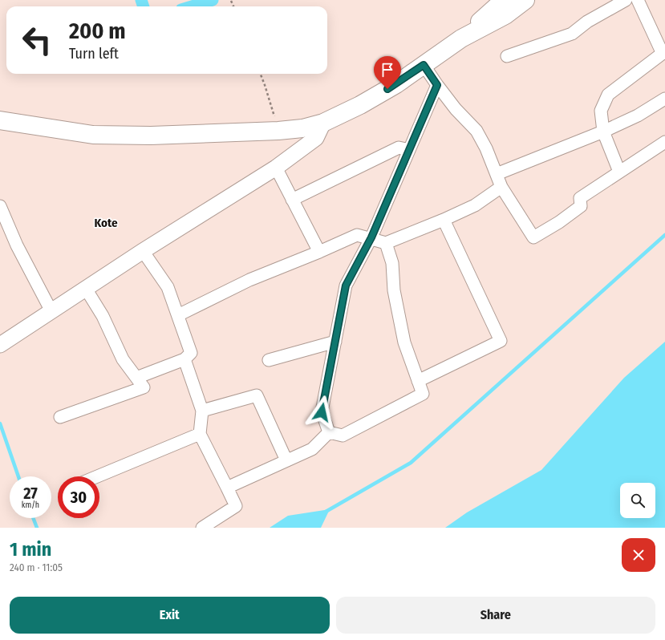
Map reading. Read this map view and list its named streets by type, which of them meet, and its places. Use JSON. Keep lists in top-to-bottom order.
{
  "districts": ["Kote"],
  "page": {
    "turn": ["200 m", "Turn left"],
    "speed": "27 km/h",
    "limit": "30",
    "heading": ["1 min", "240 m · 11:05"],
    "buttons": ["Exit", "Share"]
  }
}
